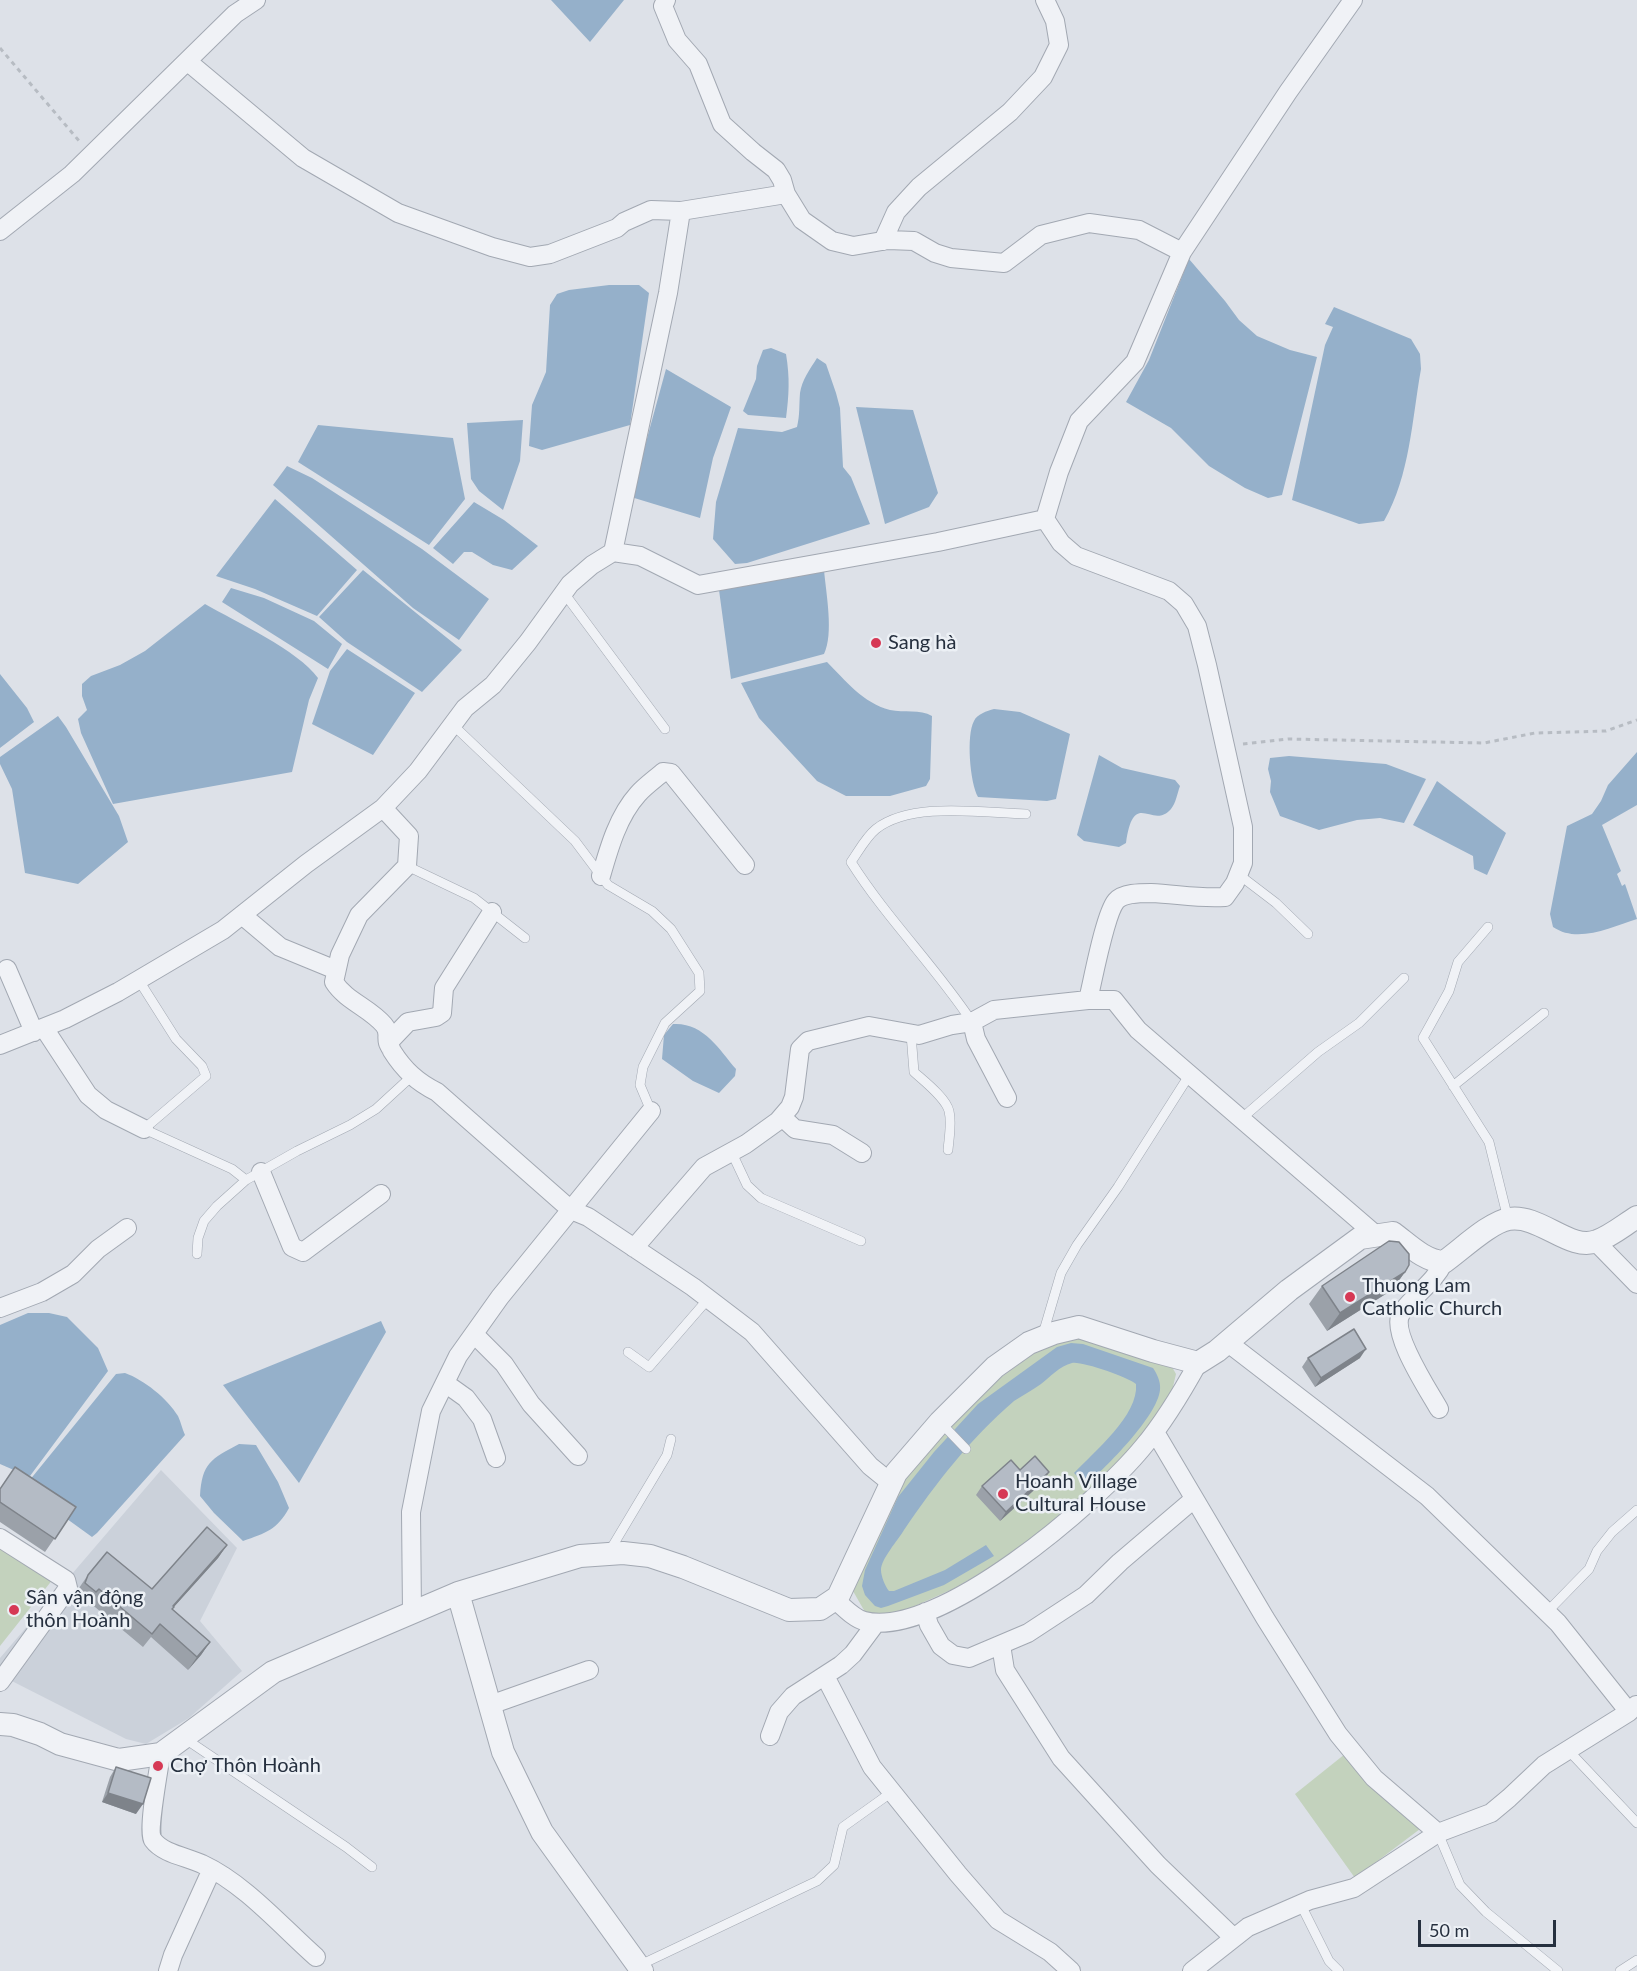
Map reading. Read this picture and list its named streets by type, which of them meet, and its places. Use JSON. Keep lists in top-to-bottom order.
{
  "places": [
    "Sang hà",
    "Thuong Lam Catholic Church",
    "Hoanh Village Cultural House",
    "Sân vận động thôn Hoành",
    "Chợ Thôn Hoành"
  ],
  "scale_bar": "50 m"
}
